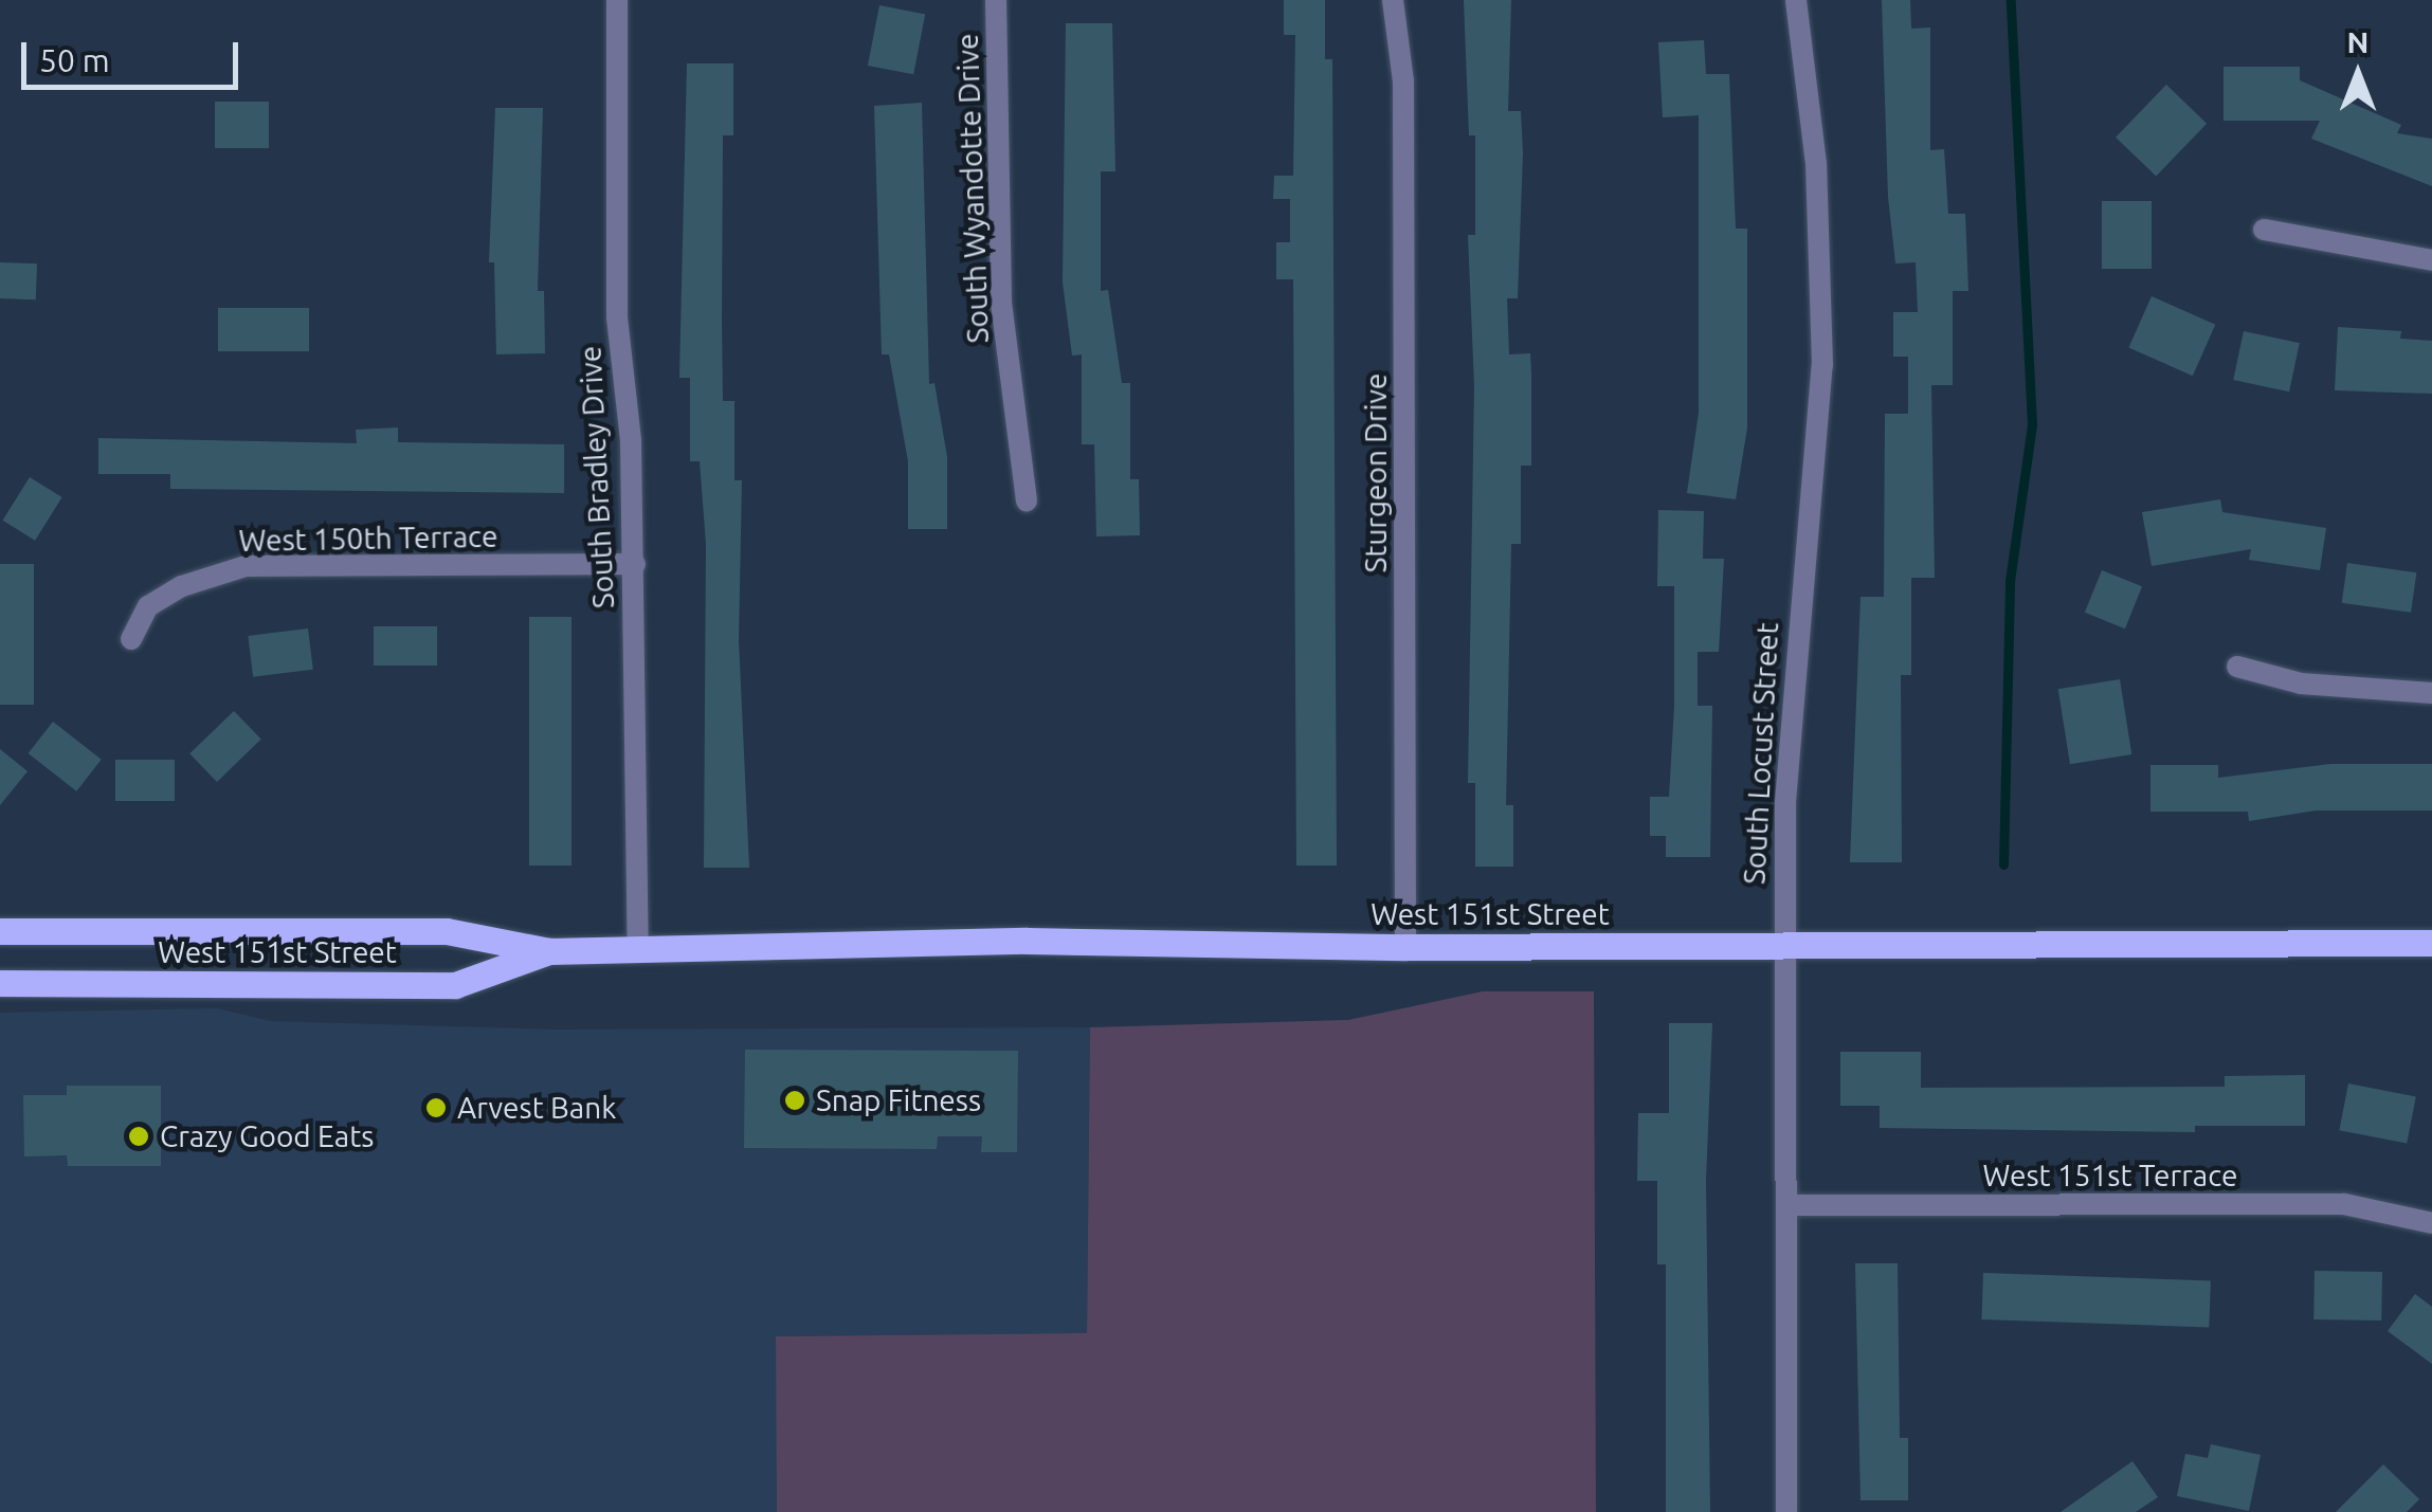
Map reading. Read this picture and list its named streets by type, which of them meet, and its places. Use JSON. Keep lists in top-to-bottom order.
{
  "streets": {
    "main road": ["West 151st Street"],
    "street": [
      "South Wyandotte Drive",
      "Sturgeon Drive",
      "South Bradley Drive",
      "West 150th Terrace",
      "South Locust Street",
      "West 151st Terrace"
    ]
  },
  "crossings": [
    ["Sturgeon Drive", "West 151st Street"],
    ["South Bradley Drive", "West 150th Terrace"],
    ["South Bradley Drive", "West 151st Street"],
    ["South Locust Street", "West 151st Street"],
    ["South Locust Street", "West 151st Terrace"]
  ],
  "places": ["Snap Fitness", "Arvest Bank", "Crazy Good Eats"],
  "scale_bar": "50 m",
  "north": "top"
}
